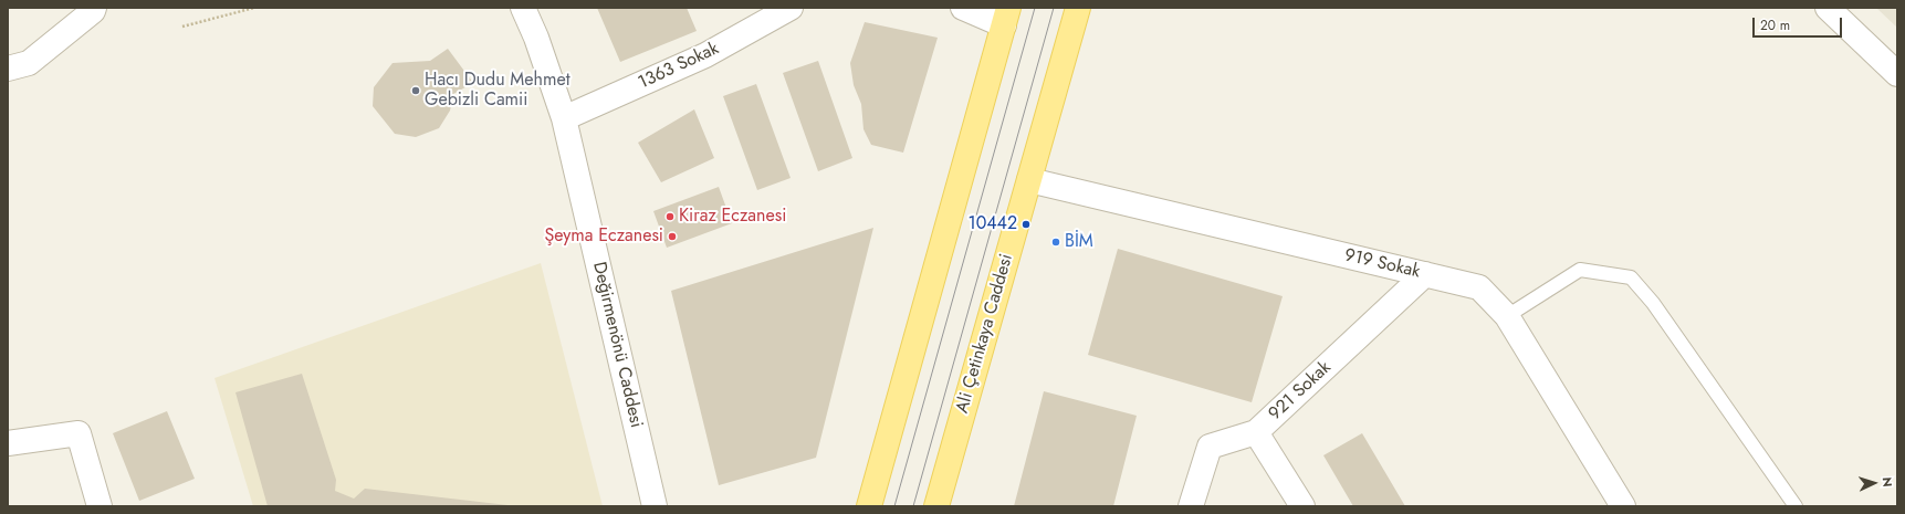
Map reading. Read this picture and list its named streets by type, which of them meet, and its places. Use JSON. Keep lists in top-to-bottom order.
{
  "streets": {
    "main road": ["Ali Çetinkaya Caddesi"],
    "street": [
      "1363 Sokak",
      "919 Sokak",
      "Değirmenönü Caddesi",
      "921 Sokak"
    ]
  },
  "crossings": [
    ["1363 Sokak", "Değirmenönü Caddesi"],
    ["919 Sokak", "Ali Çetinkaya Caddesi"],
    ["919 Sokak", "921 Sokak"]
  ],
  "places": [
    "Hacı Dudu Mehmet Gebizli Camii",
    "Kiraz Eczanesi",
    "10442",
    "Şeyma Eczanesi",
    "BİM"
  ],
  "scale_bar": "20 m",
  "north": "right"
}
